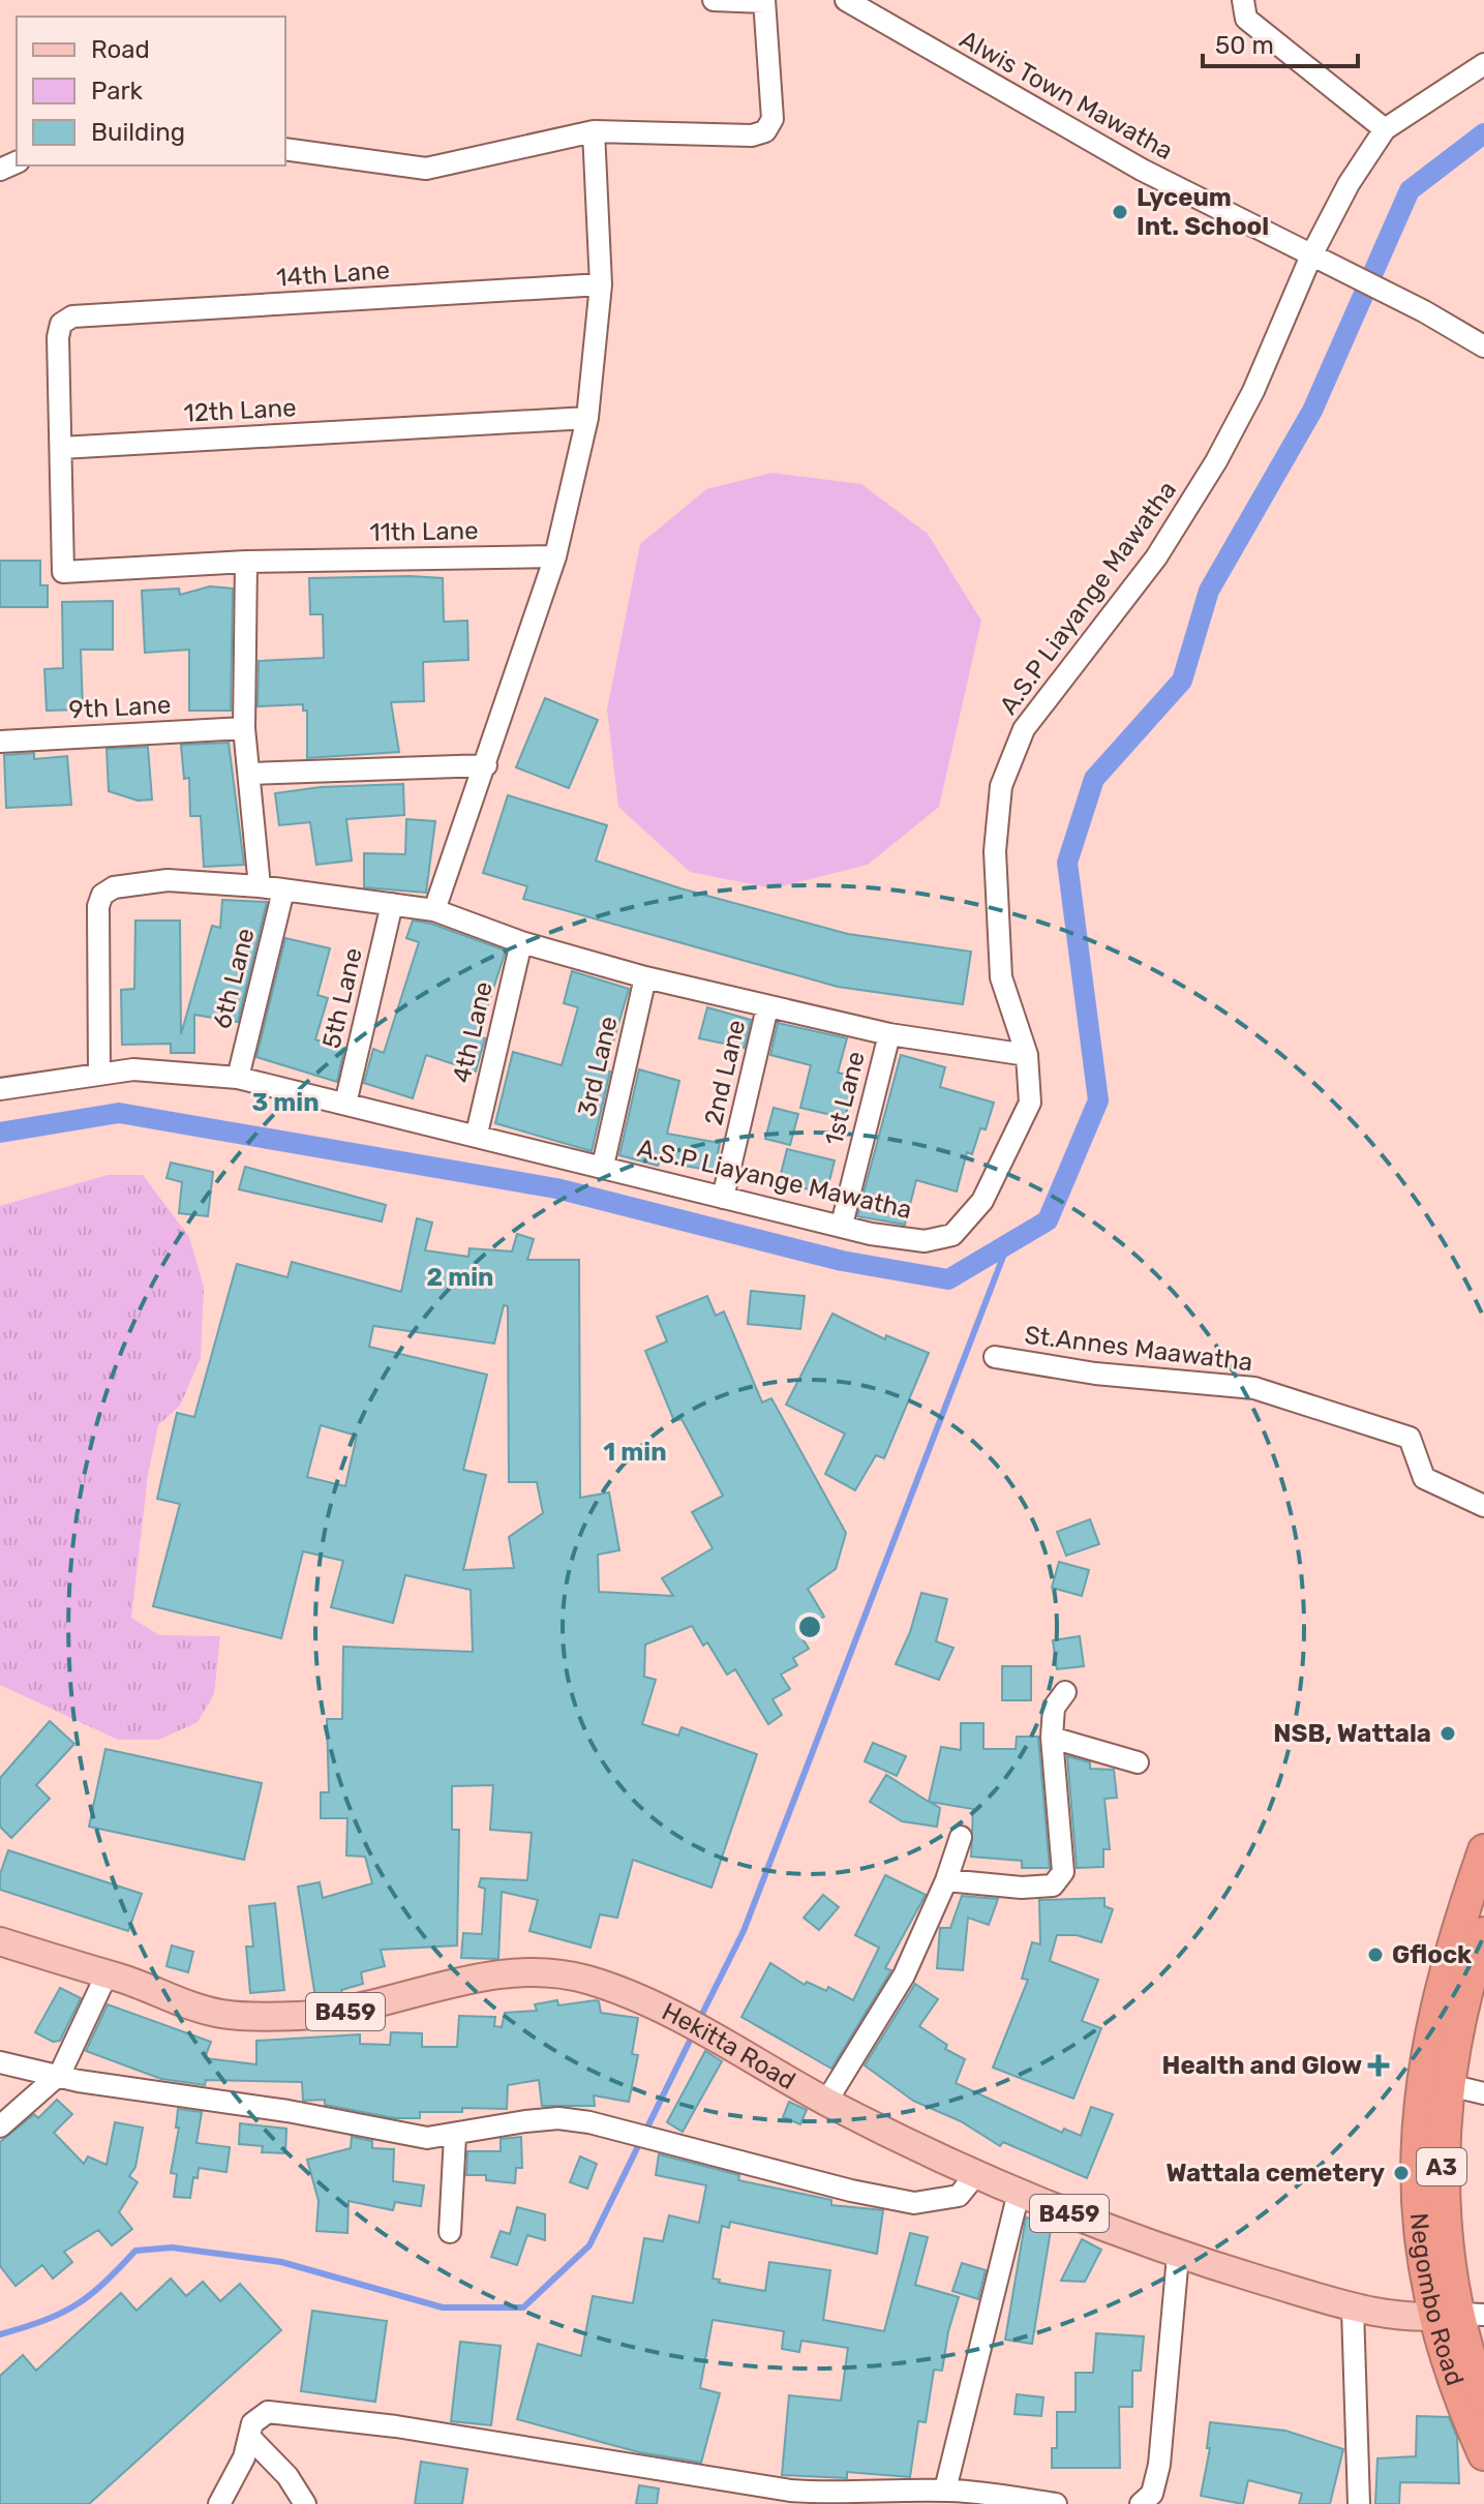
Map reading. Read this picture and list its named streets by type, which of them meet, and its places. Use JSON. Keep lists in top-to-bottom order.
{
  "streets": {
    "highway": ["A3", "Negombo Road"],
    "main road": ["B459", "Hekitta Road"],
    "street": [
      "Alwis Town Mawatha",
      "14th Lane",
      "12th Lane",
      "11th Lane",
      "A.S.P Liayange Mawatha",
      "9th Lane",
      "6th Lane",
      "5th Lane",
      "4th Lane",
      "3rd Lane",
      "2nd Lane",
      "1st Lane",
      "St.Annes Maawatha"
    ]
  },
  "crossings": [
    ["Alwis Town Mawatha", "A.S.P Liayange Mawatha"],
    ["14th Lane", "12th Lane"],
    ["A.S.P Liayange Mawatha", "6th Lane"],
    ["A.S.P Liayange Mawatha", "5th Lane"],
    ["A.S.P Liayange Mawatha", "4th Lane"],
    ["A.S.P Liayange Mawatha", "3rd Lane"],
    ["A.S.P Liayange Mawatha", "2nd Lane"],
    ["A.S.P Liayange Mawatha", "1st Lane"],
    ["Hekitta Road", "Negombo Road"]
  ],
  "places": {
    "other": [
      "Lyceum Int. School",
      "NSB, Wattala",
      "Gflock",
      "Wattala cemetery"
    ],
    "health": ["Health and Glow"]
  },
  "legend": ["Road", "Park", "Building"],
  "scale_bar": "50 m",
  "rings": ["3 min", "2 min", "1 min"]
}
